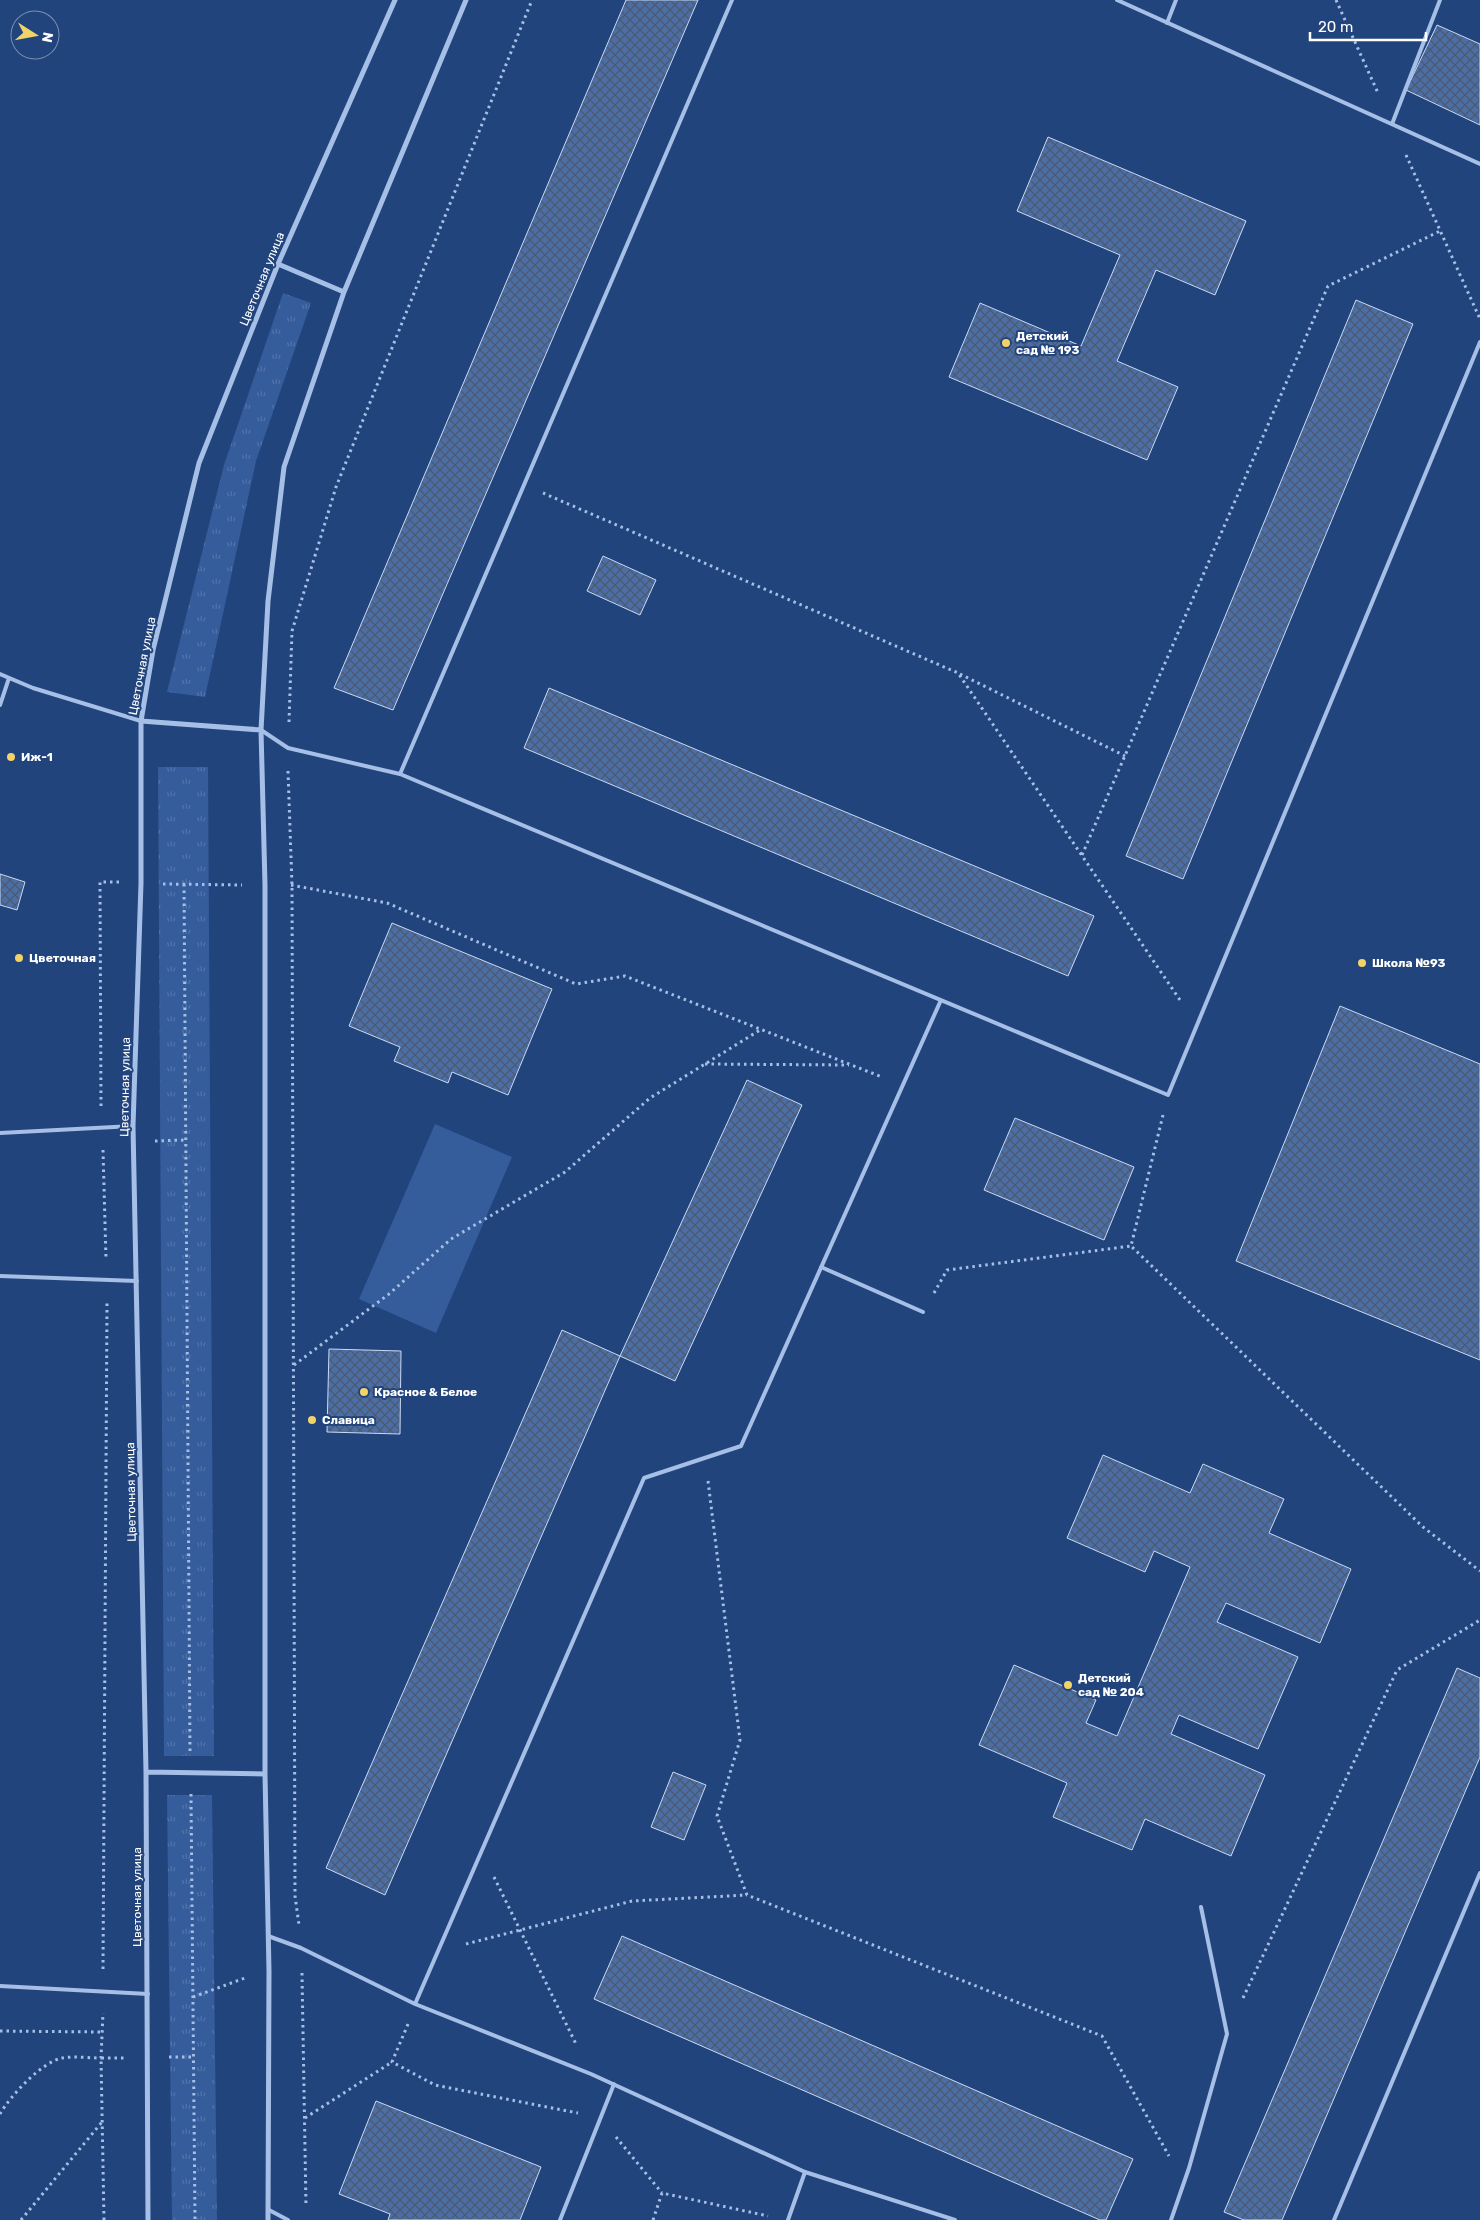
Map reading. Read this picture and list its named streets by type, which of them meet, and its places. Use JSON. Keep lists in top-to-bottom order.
{
  "streets": {
    "street": ["Цветочная улица"]
  },
  "places": [
    "Детский сад № 193",
    "Иж-1",
    "Цветочная",
    "Школа №93",
    "Красное & Белое",
    "Славица",
    "Детский сад № 204"
  ],
  "scale_bar": "20 m",
  "north": "right"
}
